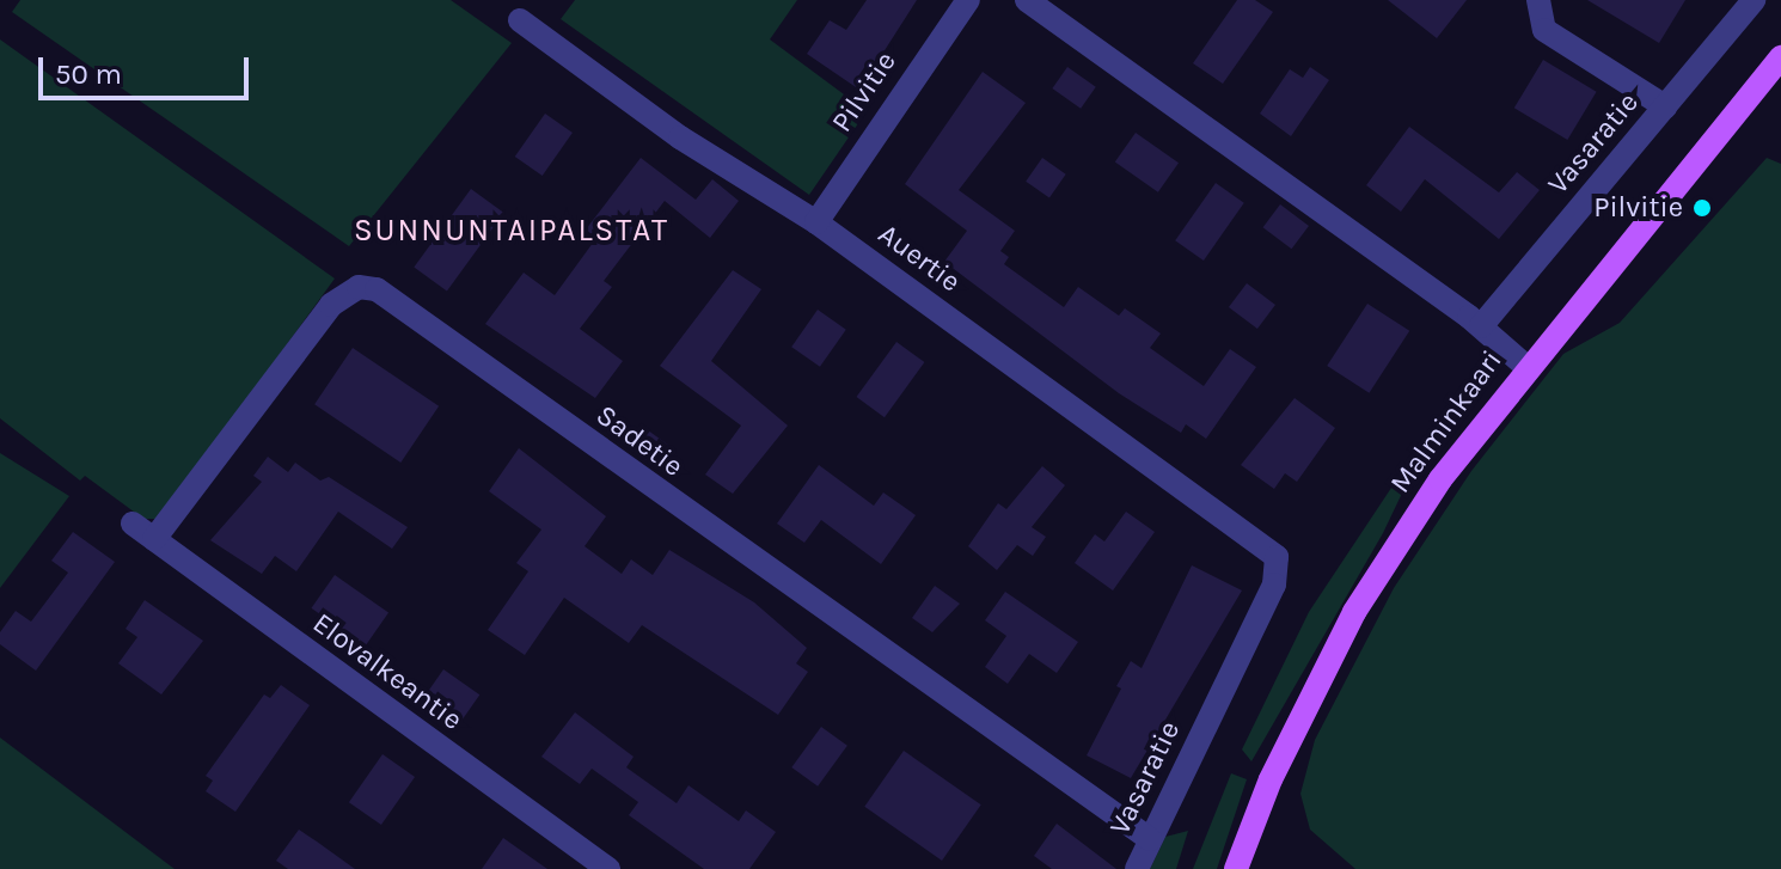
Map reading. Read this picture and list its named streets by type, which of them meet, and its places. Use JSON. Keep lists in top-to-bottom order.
{
  "streets": {
    "main road": ["Malminkaari"],
    "street": [
      "Pilvitie",
      "Vasaratie",
      "Auertie",
      "Sadetie",
      "Elovalkeantie"
    ]
  },
  "crossings": [
    ["Pilvitie", "Auertie"],
    ["Vasaratie", "Auertie"],
    ["Vasaratie", "Sadetie"],
    ["Sadetie", "Elovalkeantie"]
  ],
  "districts": ["SUNNUNTAIPALSTAT"],
  "places": ["Pilvitie"],
  "scale_bar": "50 m"
}
